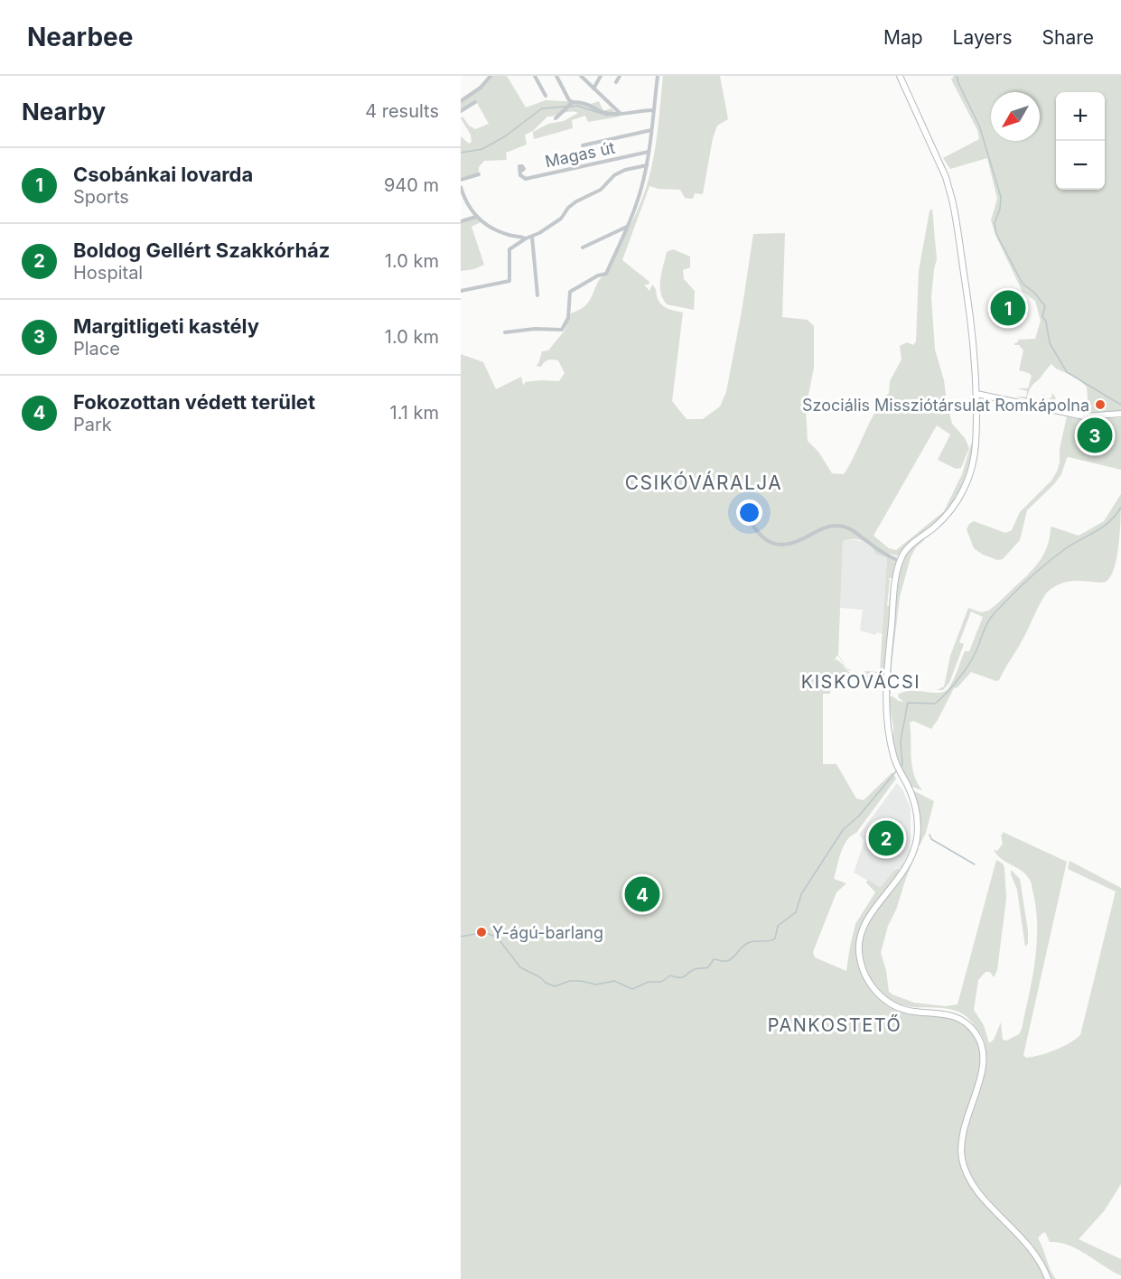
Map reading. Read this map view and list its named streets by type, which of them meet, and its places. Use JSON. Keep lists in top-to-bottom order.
{
  "streets": {
    "street": ["Magas út"]
  },
  "districts": ["CSIKÓVÁRALJA", "KISKOVÁCSI", "PANKOSTETŐ"],
  "places": ["Szociális Missziótársulat Romkápolna", "Y-ágú-barlang"],
  "north": "bottom left",
  "page": {
    "header": "Nearbee",
    "nav": ["Map", "Layers", "Share"],
    "heading": ["Nearby", "4 results"],
    "map_buttons": ["+", "−"],
    "list": [
      {
        "mark": "1",
        "name": "Csobánkai lovarda",
        "note": "Sports",
        "value": "940 m"
      },
      {
        "mark": "2",
        "name": "Boldog Gellért Szakkórház",
        "note": "Hospital",
        "value": "1.0 km"
      },
      {
        "mark": "3",
        "name": "Margitligeti kastély",
        "note": "Place",
        "value": "1.0 km"
      },
      {
        "mark": "4",
        "name": "Fokozottan védett terület",
        "note": "Park",
        "value": "1.1 km"
      }
    ],
    "pins": [
      "1",
      "3",
      "2",
      "4"
    ]
  }
}
